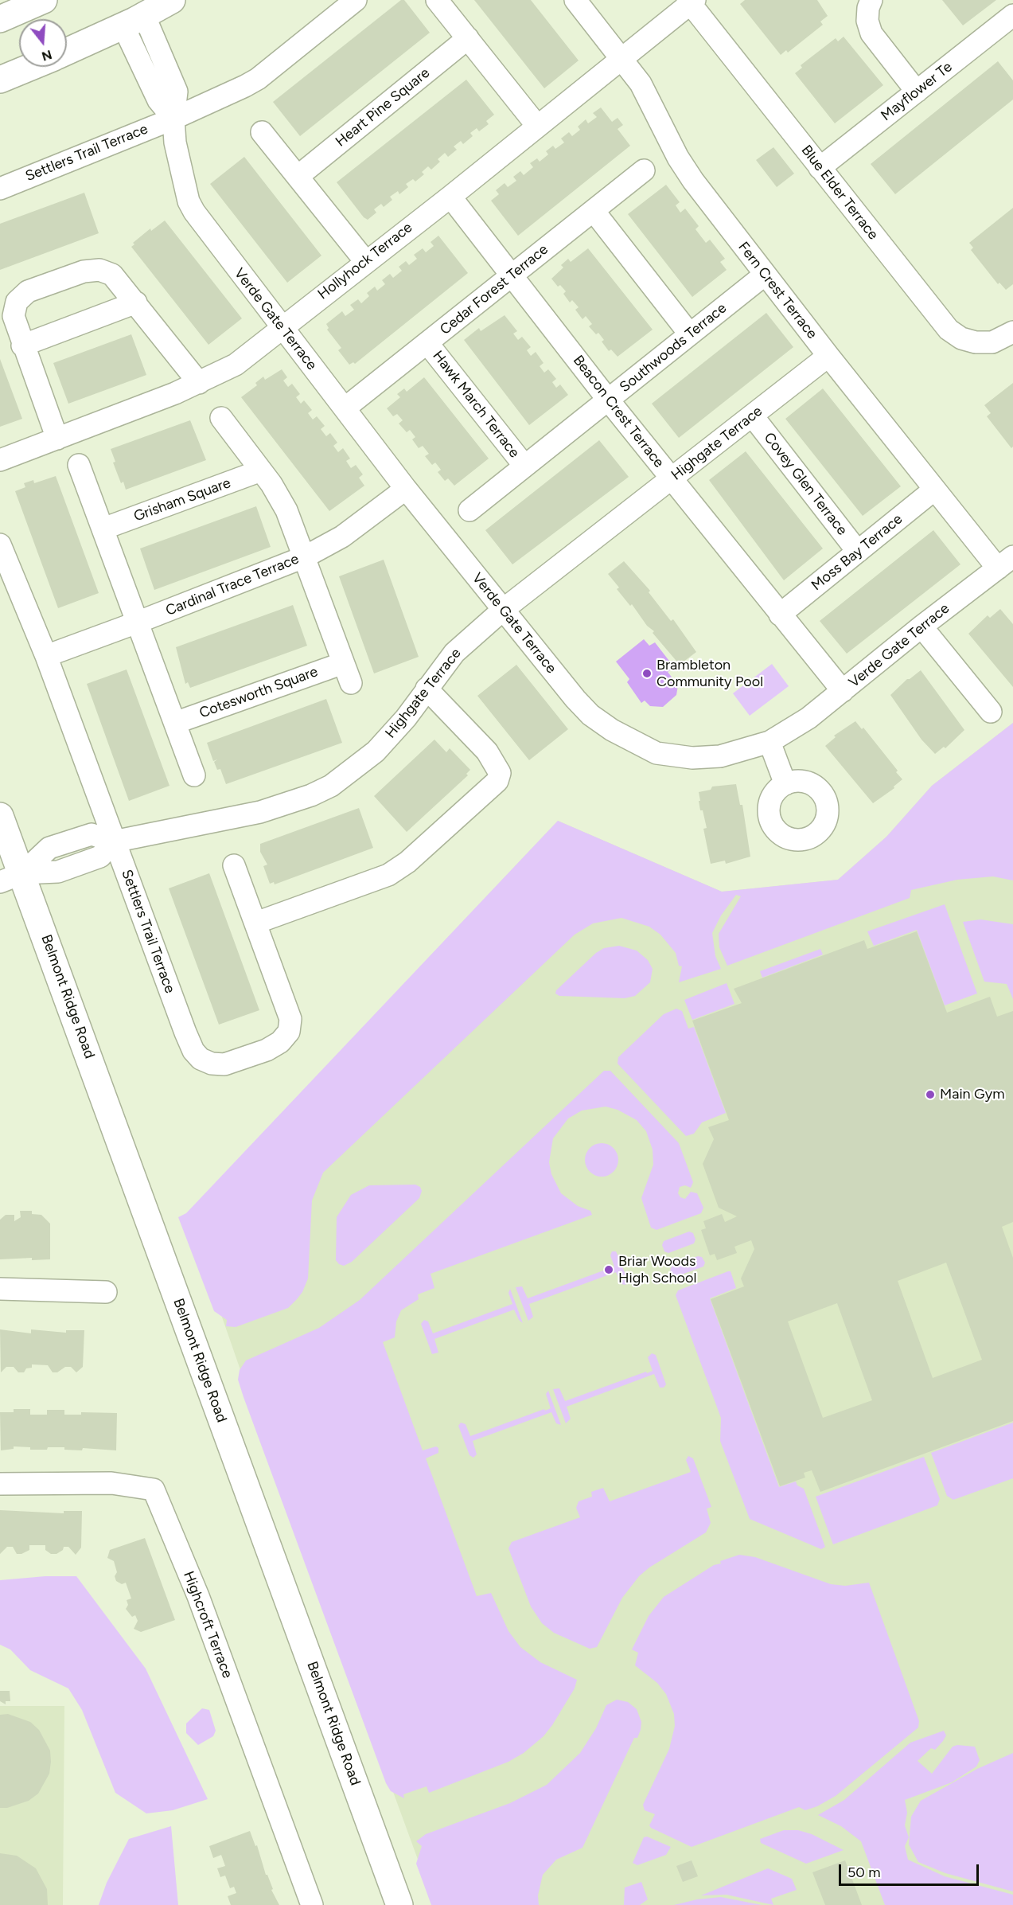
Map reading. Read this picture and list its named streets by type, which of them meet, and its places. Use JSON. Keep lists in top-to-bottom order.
{
  "streets": {
    "main road": ["Belmont Ridge Road"],
    "street": [
      "Mayflower Te",
      "Heart Pine Square",
      "Settlers Trail Terrace",
      "Blue Elder Terrace",
      "Hollyhock Terrace",
      "Cedar Forest Terrace",
      "Fern Crest Terrace",
      "Verde Gate Terrace",
      "Southwoods Terrace",
      "Hawk March Terrace",
      "Beacon Crest Terrace",
      "Highgate Terrace",
      "Covey Glen Terrace",
      "Grisham Square",
      "Moss Bay Terrace",
      "Cardinal Trace Terrace",
      "Cotesworth Square",
      "Highcroft Terrace"
    ]
  },
  "crossings": [
    ["Mayflower Te", "Blue Elder Terrace"],
    ["Settlers Trail Terrace", "Verde Gate Terrace"],
    ["Settlers Trail Terrace", "Highgate Terrace"],
    ["Settlers Trail Terrace", "Cardinal Trace Terrace"],
    ["Blue Elder Terrace", "Hollyhock Terrace"],
    ["Hollyhock Terrace", "Fern Crest Terrace"],
    ["Hollyhock Terrace", "Verde Gate Terrace"],
    ["Hollyhock Terrace", "Beacon Crest Terrace"],
    ["Cedar Forest Terrace", "Verde Gate Terrace"],
    ["Cedar Forest Terrace", "Hawk March Terrace"],
    ["Cedar Forest Terrace", "Beacon Crest Terrace"],
    ["Fern Crest Terrace", "Verde Gate Terrace"],
    ["Fern Crest Terrace", "Southwoods Terrace"],
    ["Fern Crest Terrace", "Highgate Terrace"],
    ["Fern Crest Terrace", "Moss Bay Terrace"],
    ["Verde Gate Terrace", "Beacon Crest Terrace"],
    ["Verde Gate Terrace", "Highgate Terrace"],
    ["Verde Gate Terrace", "Cardinal Trace Terrace"],
    ["Southwoods Terrace", "Hawk March Terrace"],
    ["Southwoods Terrace", "Beacon Crest Terrace"],
    ["Beacon Crest Terrace", "Highgate Terrace"],
    ["Beacon Crest Terrace", "Moss Bay Terrace"],
    ["Highgate Terrace", "Covey Glen Terrace"],
    ["Covey Glen Terrace", "Moss Bay Terrace"]
  ],
  "places": ["Brambleton Community Pool", "Main Gym", "Briar Woods High School"],
  "scale_bar": "50 m",
  "north": "bottom"
}
